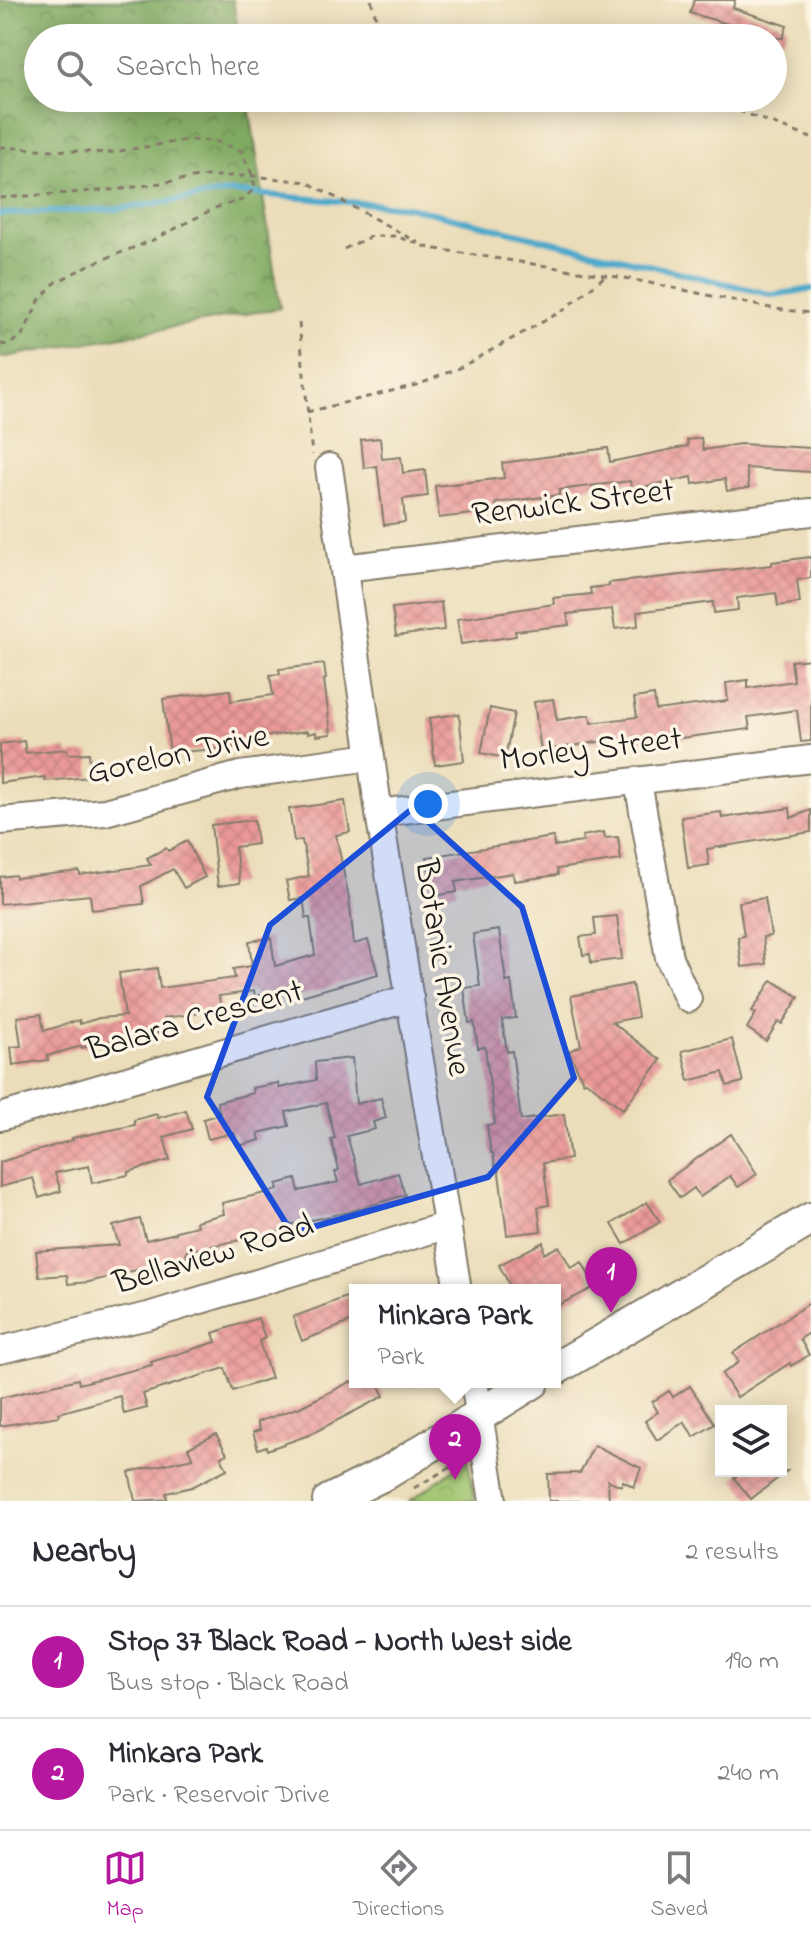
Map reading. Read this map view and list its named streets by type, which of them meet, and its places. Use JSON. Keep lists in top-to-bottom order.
{
  "streets": {
    "street": [
      "Renwick Street",
      "Morley Street",
      "Gorelon Drive",
      "Botanic Avenue",
      "Balara Crescent",
      "Bellaview Road"
    ]
  },
  "crossings": [
    ["Renwick Street", "Botanic Avenue"],
    ["Morley Street", "Botanic Avenue"],
    ["Gorelon Drive", "Botanic Avenue"],
    ["Botanic Avenue", "Balara Crescent"],
    ["Botanic Avenue", "Bellaview Road"]
  ],
  "page": {
    "search": "Search here",
    "pins": ["1", "2"],
    "popup": ["Minkara Park", "Park"],
    "heading": ["Nearby", "2 results"],
    "list": [
      {
        "mark": "1",
        "name": "Stop 37 Black Road - North West side",
        "note": "Bus stop · Black Road",
        "value": "190 m"
      },
      {
        "mark": "2",
        "name": "Minkara Park",
        "note": "Park · Reservoir Drive",
        "value": "240 m"
      }
    ],
    "nav": ["Map", "Directions", "Saved"]
  }
}
